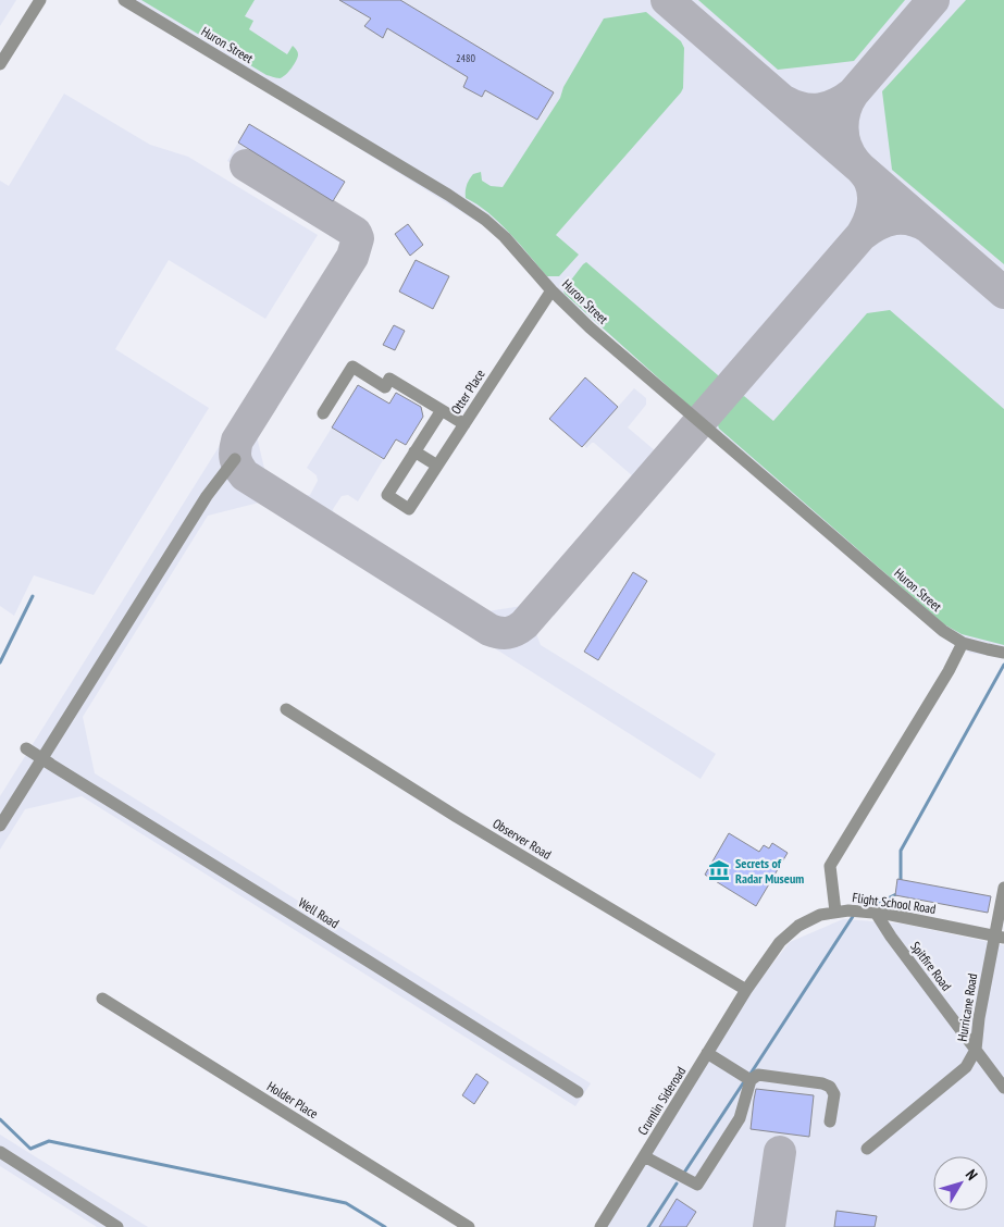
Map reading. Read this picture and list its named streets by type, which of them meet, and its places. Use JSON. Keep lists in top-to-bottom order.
{
  "streets": {
    "street": [
      "Huron Street",
      "Otter Place",
      "Observer Road",
      "Flight School Road",
      "Well Road",
      "Spitfire Road",
      "Hurricane Road",
      "Holder Place",
      "Crumlin Sideroad"
    ]
  },
  "crossings": [
    ["Huron Street", "Otter Place"],
    ["Observer Road", "Flight School Road"],
    ["Observer Road", "Crumlin Sideroad"],
    ["Flight School Road", "Spitfire Road"],
    ["Flight School Road", "Hurricane Road"],
    ["Flight School Road", "Crumlin Sideroad"],
    ["Spitfire Road", "Hurricane Road"]
  ],
  "places": {
    "museum": ["Secrets of Radar Museum"]
  },
  "house_numbers": ["2480"],
  "north": "top right"
}
